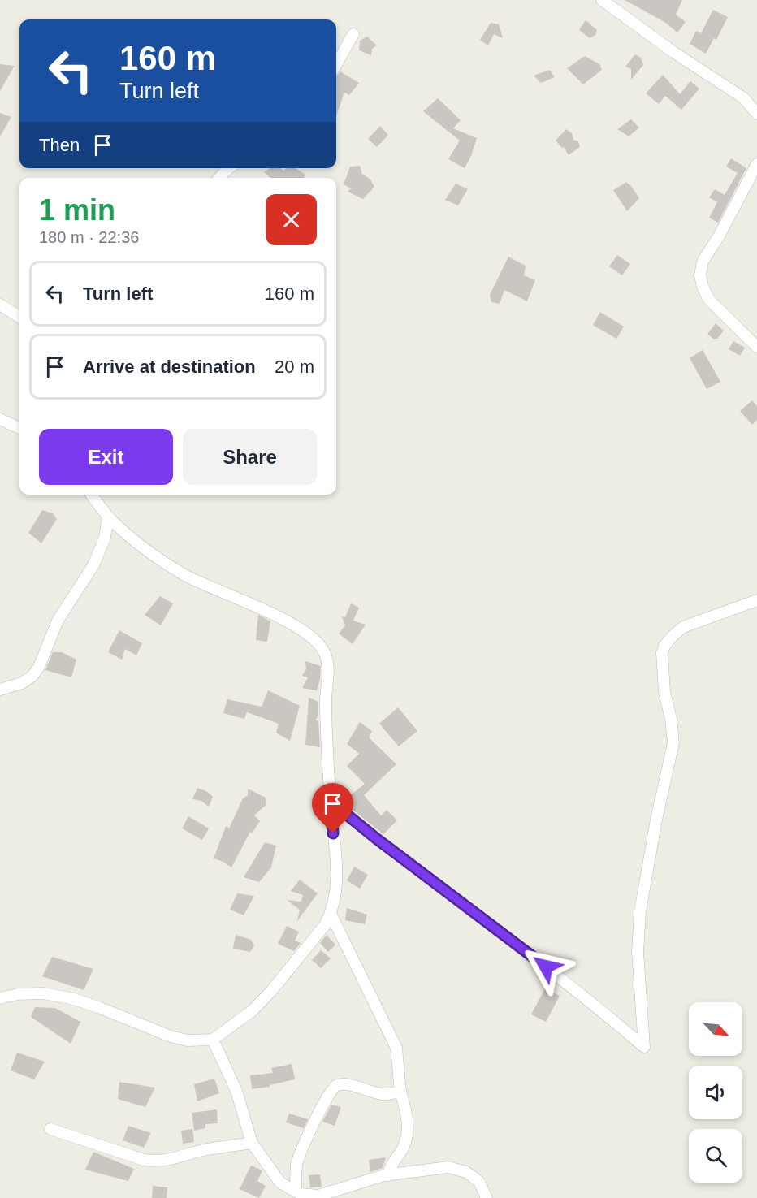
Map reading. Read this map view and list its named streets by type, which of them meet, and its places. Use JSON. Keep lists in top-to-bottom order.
{
  "north": "bottom right",
  "page": {
    "turn": ["160 m", "Turn left"],
    "then": "Then",
    "heading": ["1 min", "180 m · 22:36"],
    "list": [
      {
        "name": "Turn left",
        "value": "160 m"
      },
      {
        "name": "Arrive at destination",
        "value": "20 m"
      }
    ],
    "buttons": ["Exit", "Share"]
  }
}
